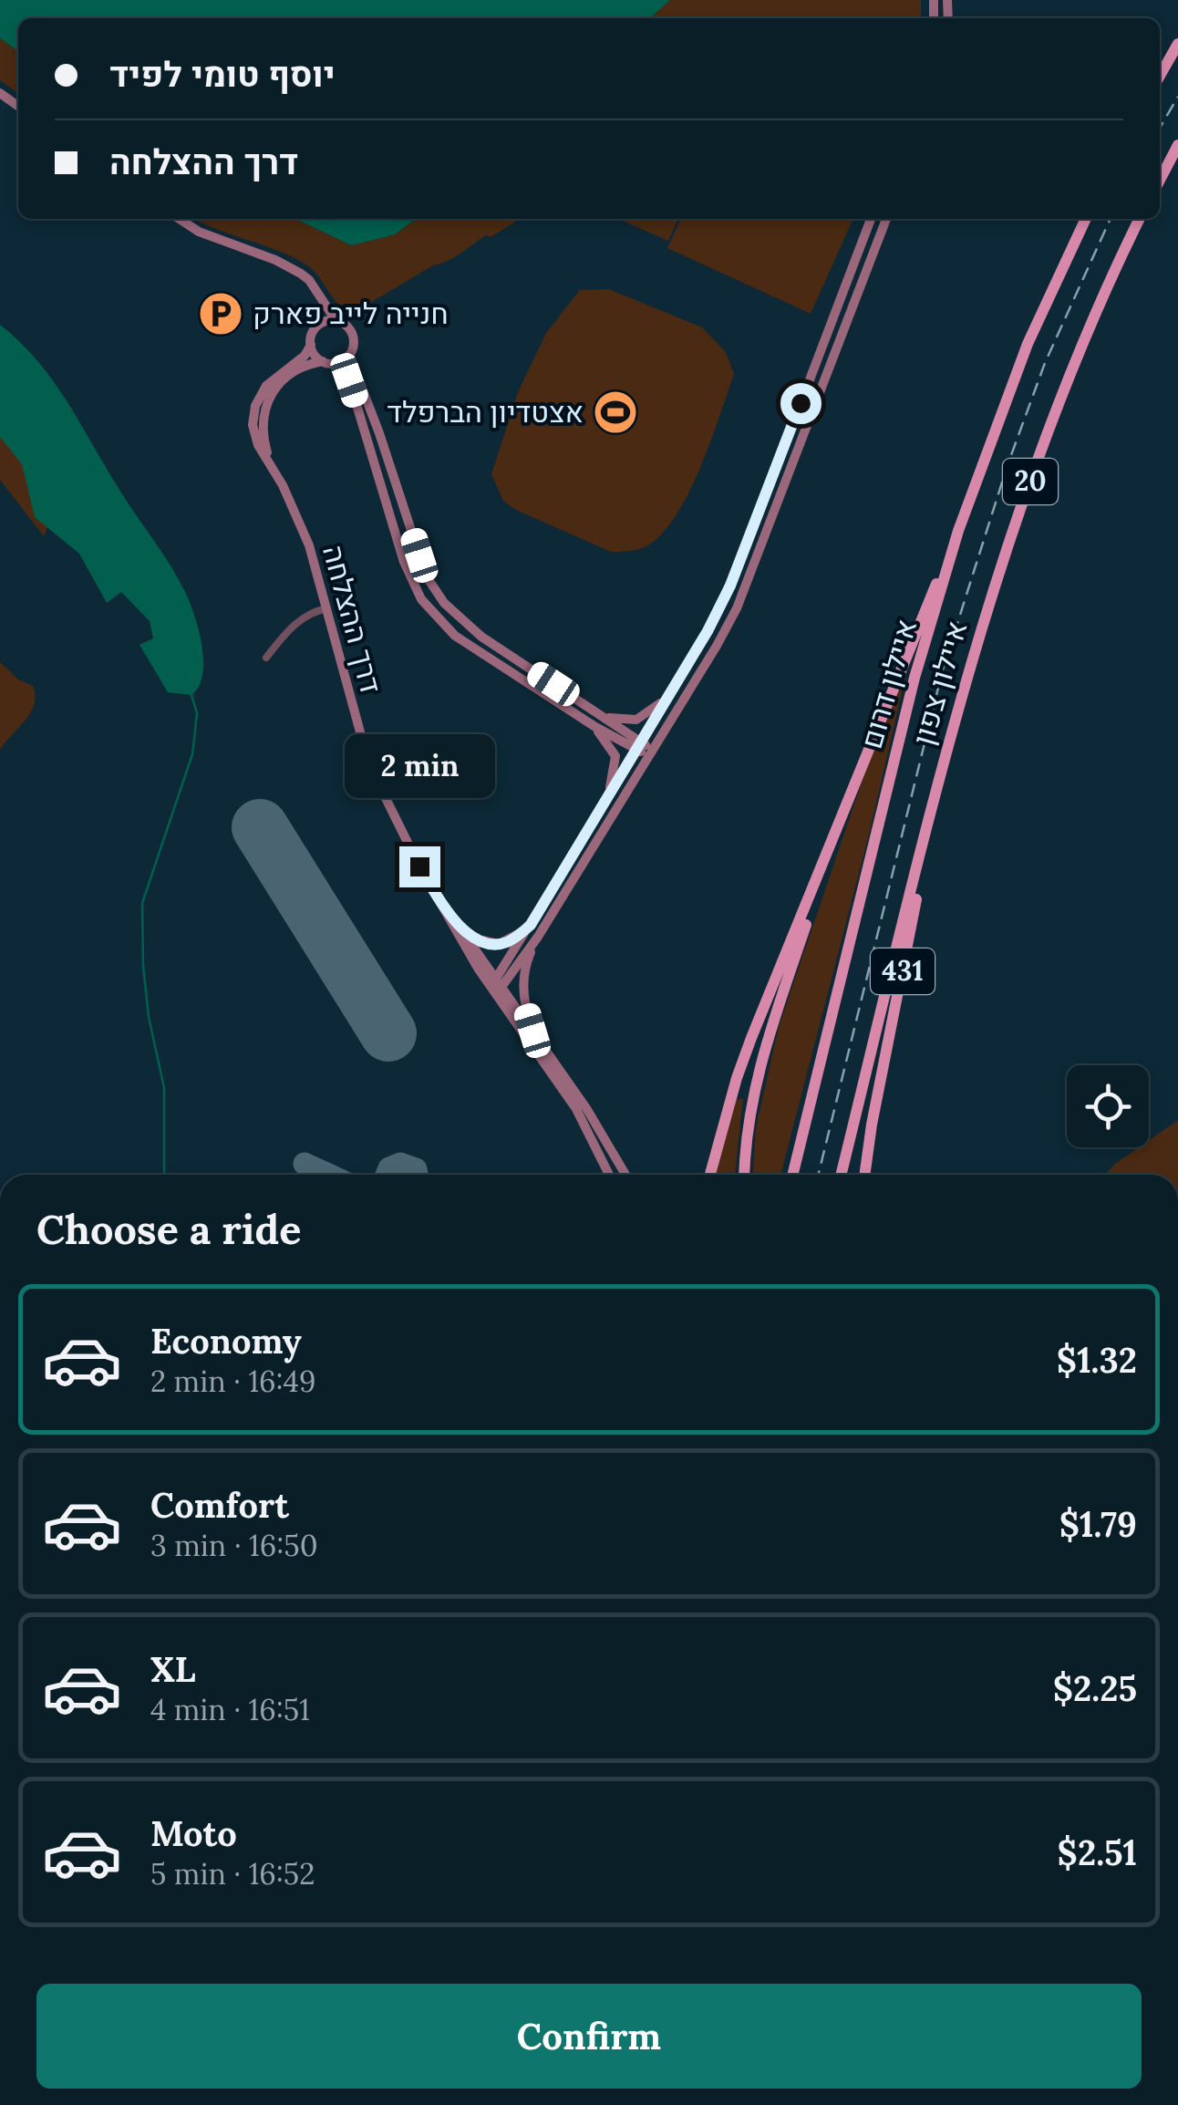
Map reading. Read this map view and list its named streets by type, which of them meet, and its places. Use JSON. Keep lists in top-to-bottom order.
{
  "streets": {
    "highway": [
      "20",
      "איילון צפון",
      "איילון דרום",
      "431"
    ],
    "street": ["דרך ההצלחה"]
  },
  "crossings": [
    ["איילון צפון", "431"]
  ],
  "places": {
    "parking": ["חנייה לייב פארק"],
    "sports": ["אצטדיון הברפלד"]
  },
  "page": {
    "banner": ["יוסף טומי לפיד", "דרך ההצלחה"],
    "bubble": "2 min",
    "heading": "Choose a ride",
    "list": [
      {
        "name": "Economy",
        "note": "2 min · 16:49",
        "value": "$1.32"
      },
      {
        "name": "Comfort",
        "note": "3 min · 16:50",
        "value": "$1.79"
      },
      {
        "name": "XL",
        "note": "4 min · 16:51",
        "value": "$2.25"
      },
      {
        "name": "Moto",
        "note": "5 min · 16:52",
        "value": "$2.51"
      }
    ],
    "buttons": "Confirm"
  }
}
